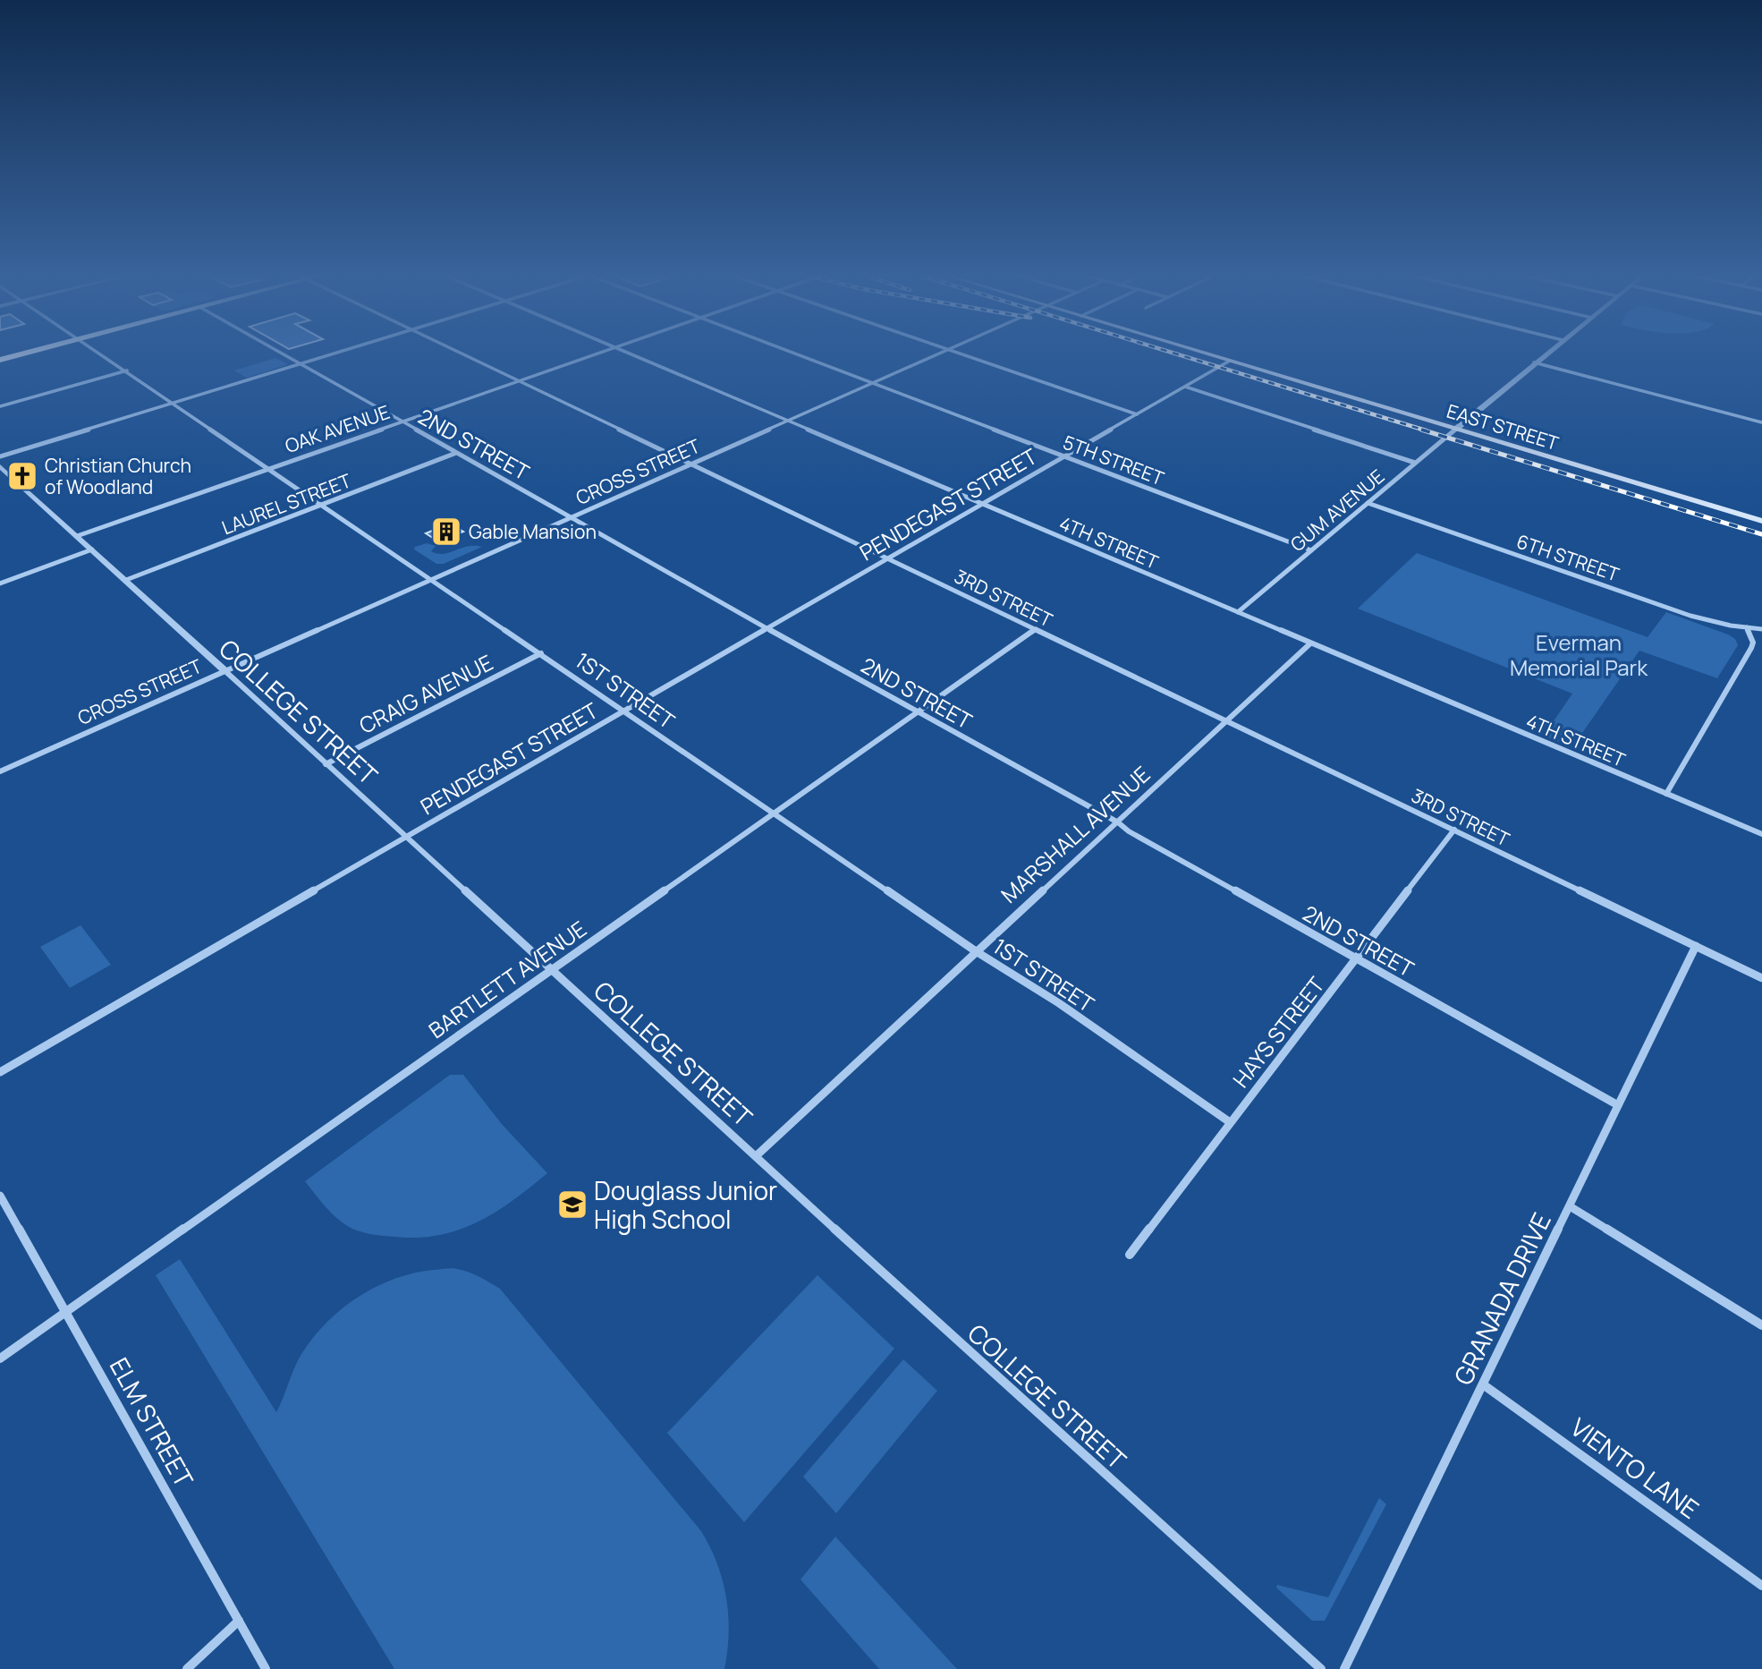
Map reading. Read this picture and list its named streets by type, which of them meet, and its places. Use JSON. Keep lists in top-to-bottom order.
{
  "streets": {
    "main road": ["EAST STREET"],
    "street": [
      "OAK AVENUE",
      "2ND STREET",
      "5TH STREET",
      "CROSS STREET",
      "LAUREL STREET",
      "PENDEGAST STREET",
      "GUM AVENUE",
      "4TH STREET",
      "6TH STREET",
      "3RD STREET",
      "1ST STREET",
      "CRAIG AVENUE",
      "COLLEGE STREET",
      "MARSHALL AVENUE",
      "BARTLETT AVENUE",
      "HAYS STREET",
      "GRANADA DRIVE",
      "ELM STREET",
      "VIENTO LANE"
    ]
  },
  "crossings": [
    ["EAST STREET", "PENDEGAST STREET"],
    ["EAST STREET", "GUM AVENUE"],
    ["OAK AVENUE", "2ND STREET"],
    ["OAK AVENUE", "3RD STREET"],
    ["OAK AVENUE", "1ST STREET"],
    ["OAK AVENUE", "COLLEGE STREET"],
    ["2ND STREET", "CROSS STREET"],
    ["2ND STREET", "LAUREL STREET"],
    ["2ND STREET", "PENDEGAST STREET"],
    ["2ND STREET", "MARSHALL AVENUE"],
    ["2ND STREET", "BARTLETT AVENUE"],
    ["2ND STREET", "HAYS STREET"],
    ["2ND STREET", "GRANADA DRIVE"],
    ["5TH STREET", "CROSS STREET"],
    ["5TH STREET", "PENDEGAST STREET"],
    ["5TH STREET", "GUM AVENUE"],
    ["CROSS STREET", "4TH STREET"],
    ["CROSS STREET", "3RD STREET"],
    ["CROSS STREET", "1ST STREET"],
    ["CROSS STREET", "COLLEGE STREET"],
    ["LAUREL STREET", "1ST STREET"],
    ["LAUREL STREET", "COLLEGE STREET"],
    ["PENDEGAST STREET", "4TH STREET"],
    ["PENDEGAST STREET", "3RD STREET"],
    ["PENDEGAST STREET", "1ST STREET"],
    ["PENDEGAST STREET", "COLLEGE STREET"],
    ["GUM AVENUE", "4TH STREET"],
    ["GUM AVENUE", "6TH STREET"],
    ["4TH STREET", "MARSHALL AVENUE"],
    ["3RD STREET", "MARSHALL AVENUE"],
    ["3RD STREET", "BARTLETT AVENUE"],
    ["3RD STREET", "HAYS STREET"],
    ["3RD STREET", "GRANADA DRIVE"],
    ["1ST STREET", "CRAIG AVENUE"],
    ["1ST STREET", "MARSHALL AVENUE"],
    ["1ST STREET", "BARTLETT AVENUE"],
    ["1ST STREET", "HAYS STREET"],
    ["CRAIG AVENUE", "COLLEGE STREET"],
    ["COLLEGE STREET", "MARSHALL AVENUE"],
    ["COLLEGE STREET", "BARTLETT AVENUE"],
    ["BARTLETT AVENUE", "ELM STREET"],
    ["GRANADA DRIVE", "VIENTO LANE"]
  ],
  "parks": ["Everman Memorial Park"],
  "places": {
    "church": ["Christian Church of Woodland"],
    "building": ["Gable Mansion"],
    "school or university": ["Douglass Junior High School"]
  }
}
